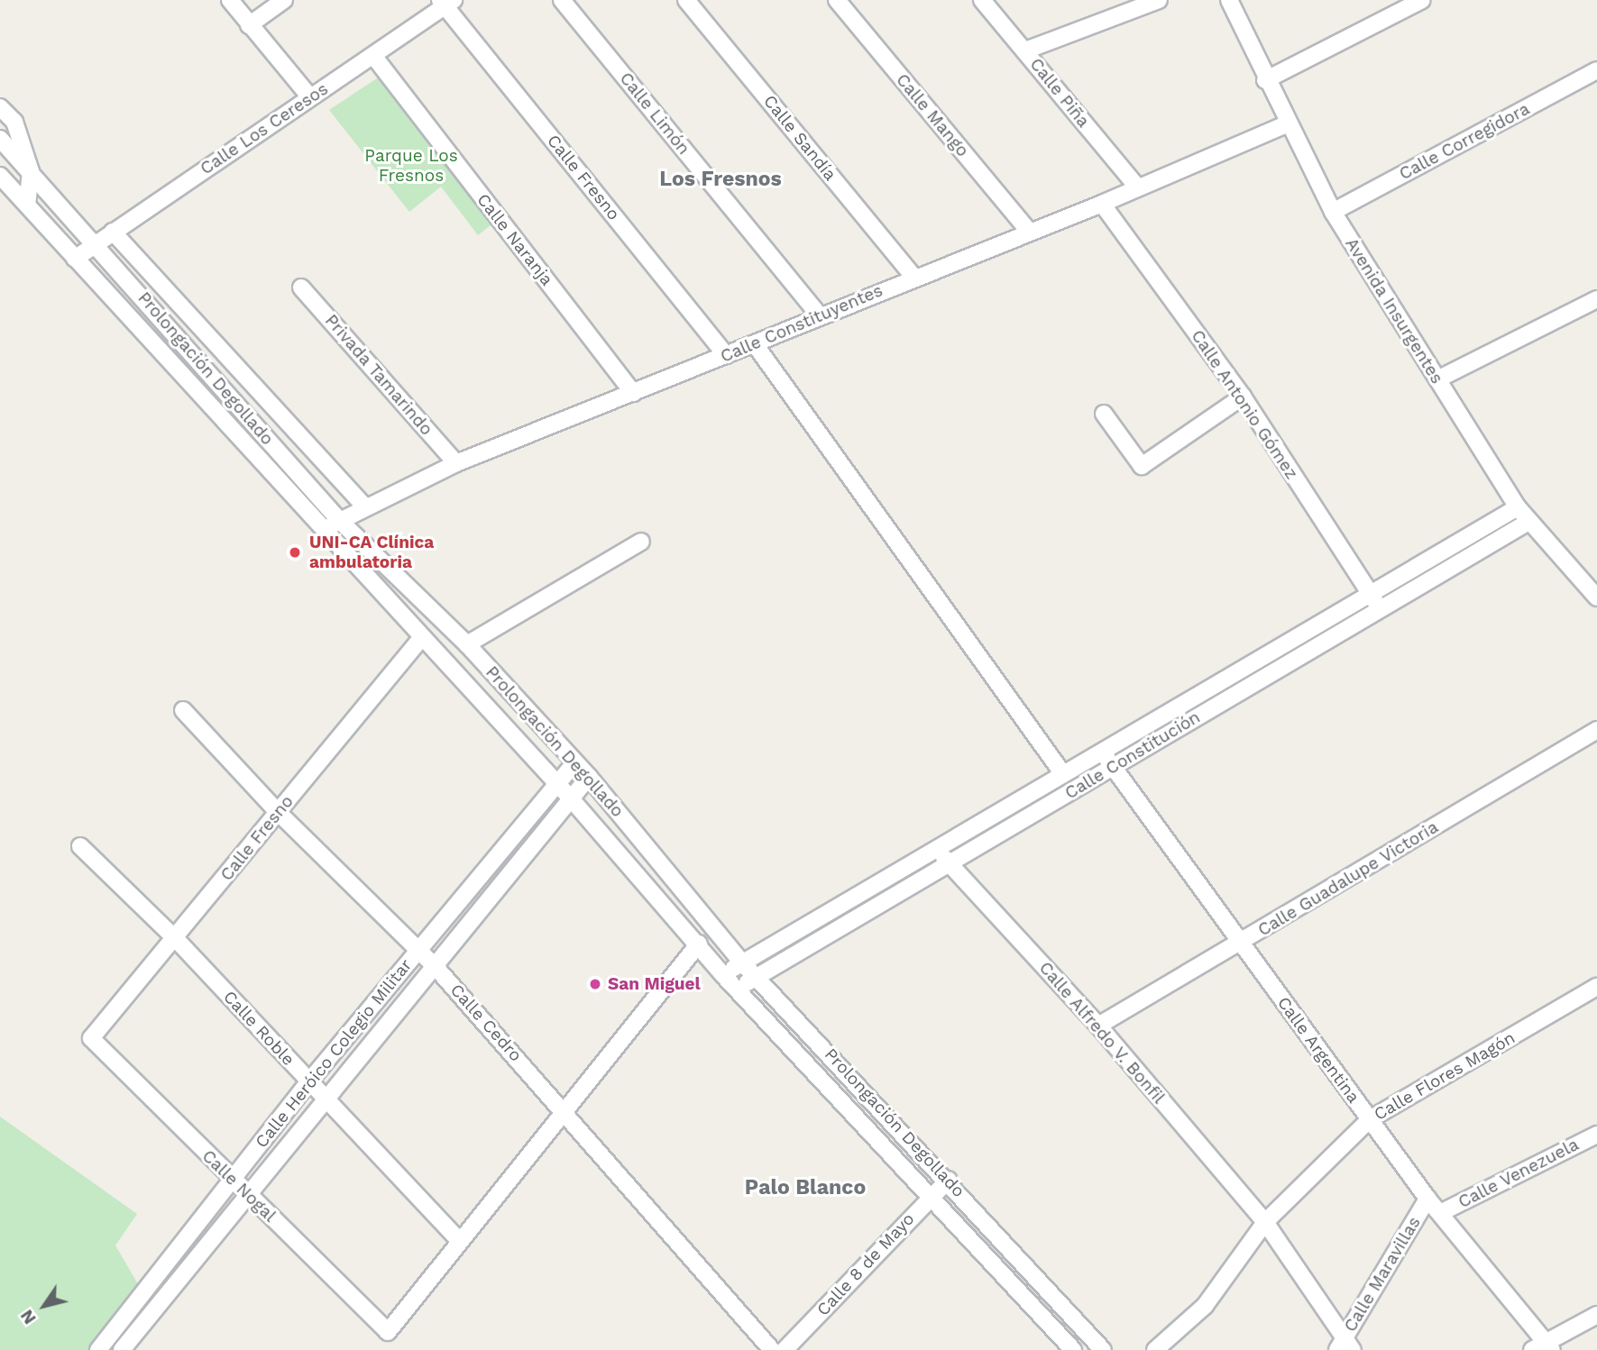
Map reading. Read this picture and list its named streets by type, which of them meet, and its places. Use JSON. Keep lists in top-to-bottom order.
{
  "streets": {
    "street": [
      "Calle Piña",
      "Calle Limón",
      "Calle Mango",
      "Calle Los Ceresos",
      "Calle Sandía",
      "Calle Corregidora",
      "Calle Fresno",
      "Calle Naranja",
      "Avenida Insurgentes",
      "Calle Constituyentes",
      "Prolongación Degollado",
      "Privada Tamarindo",
      "Calle Antonio Gómez",
      "Calle Constitución",
      "Calle Guadalupe Victoria",
      "Calle Cedro",
      "Calle Roble",
      "Calle Alfredo V. Bonfil",
      "Calle Argentina",
      "Calle Heróico Colegio Militar",
      "Calle Flores Magón",
      "Calle Venezuela",
      "Calle Nogal",
      "Calle 8 de Mayo",
      "Calle Maravillas"
    ]
  },
  "crossings": [
    ["Calle Piña", "Calle Constituyentes"],
    ["Calle Limón", "Calle Constituyentes"],
    ["Calle Mango", "Calle Constituyentes"],
    ["Calle Los Ceresos", "Calle Fresno"],
    ["Calle Los Ceresos", "Calle Naranja"],
    ["Calle Los Ceresos", "Prolongación Degollado"],
    ["Calle Sandía", "Calle Constituyentes"],
    ["Calle Corregidora", "Avenida Insurgentes"],
    ["Calle Fresno", "Calle Constituyentes"],
    ["Calle Fresno", "Prolongación Degollado"],
    ["Calle Fresno", "Calle Cedro"],
    ["Calle Fresno", "Calle Roble"],
    ["Calle Fresno", "Calle Nogal"],
    ["Calle Naranja", "Calle Constituyentes"],
    ["Avenida Insurgentes", "Calle Constituyentes"],
    ["Avenida Insurgentes", "Calle Constitución"],
    ["Calle Constituyentes", "Prolongación Degollado"],
    ["Calle Constituyentes", "Privada Tamarindo"],
    ["Calle Constituyentes", "Calle Antonio Gómez"],
    ["Calle Constituyentes", "Calle Constitución"],
    ["Prolongación Degollado", "Calle Constitución"],
    ["Prolongación Degollado", "Calle Heróico Colegio Militar"],
    ["Prolongación Degollado", "Calle 8 de Mayo"],
    ["Calle Antonio Gómez", "Calle Constitución"],
    ["Calle Constitución", "Calle Alfredo V. Bonfil"],
    ["Calle Constitución", "Calle Argentina"],
    ["Calle Guadalupe Victoria", "Calle Alfredo V. Bonfil"],
    ["Calle Guadalupe Victoria", "Calle Argentina"],
    ["Calle Cedro", "Calle Heróico Colegio Militar"],
    ["Calle Roble", "Calle Heróico Colegio Militar"],
    ["Calle Roble", "Calle Nogal"],
    ["Calle Alfredo V. Bonfil", "Calle Flores Magón"],
    ["Calle Alfredo V. Bonfil", "Calle Maravillas"],
    ["Calle Argentina", "Calle Flores Magón"],
    ["Calle Argentina", "Calle Venezuela"],
    ["Calle Argentina", "Calle Maravillas"],
    ["Calle Heróico Colegio Militar", "Calle Nogal"]
  ],
  "districts": ["Los Fresnos", "Palo Blanco"],
  "parks": ["Parque Los Fresnos"],
  "places": ["UNI-CA Clínica ambulatoria", "San Miguel"],
  "north": "bottom left"
}
